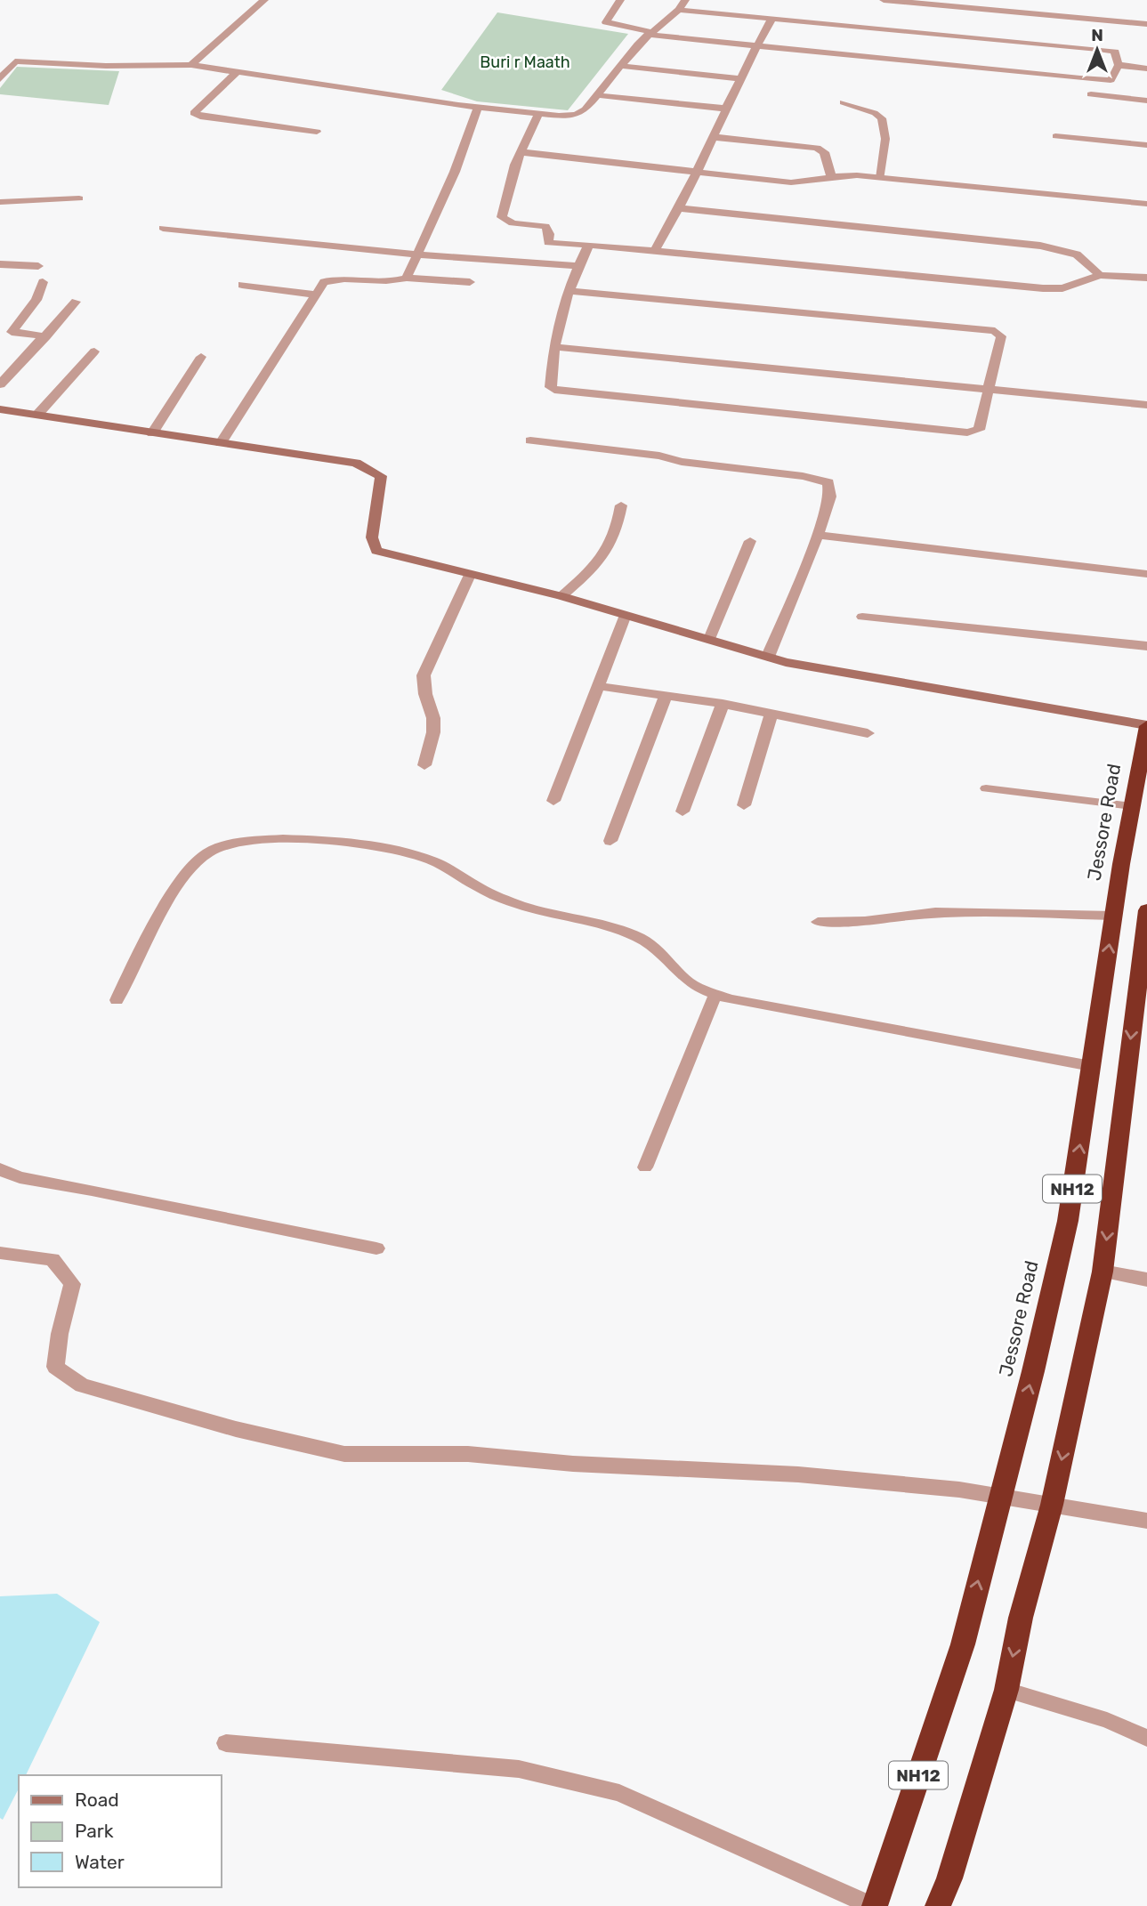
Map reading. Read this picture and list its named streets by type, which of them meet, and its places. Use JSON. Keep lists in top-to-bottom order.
{
  "streets": {
    "highway": ["Jessore Road", "NH12"]
  },
  "parks": ["Buri r Maath"],
  "legend": ["Road", "Park", "Water"],
  "north": "top"
}
